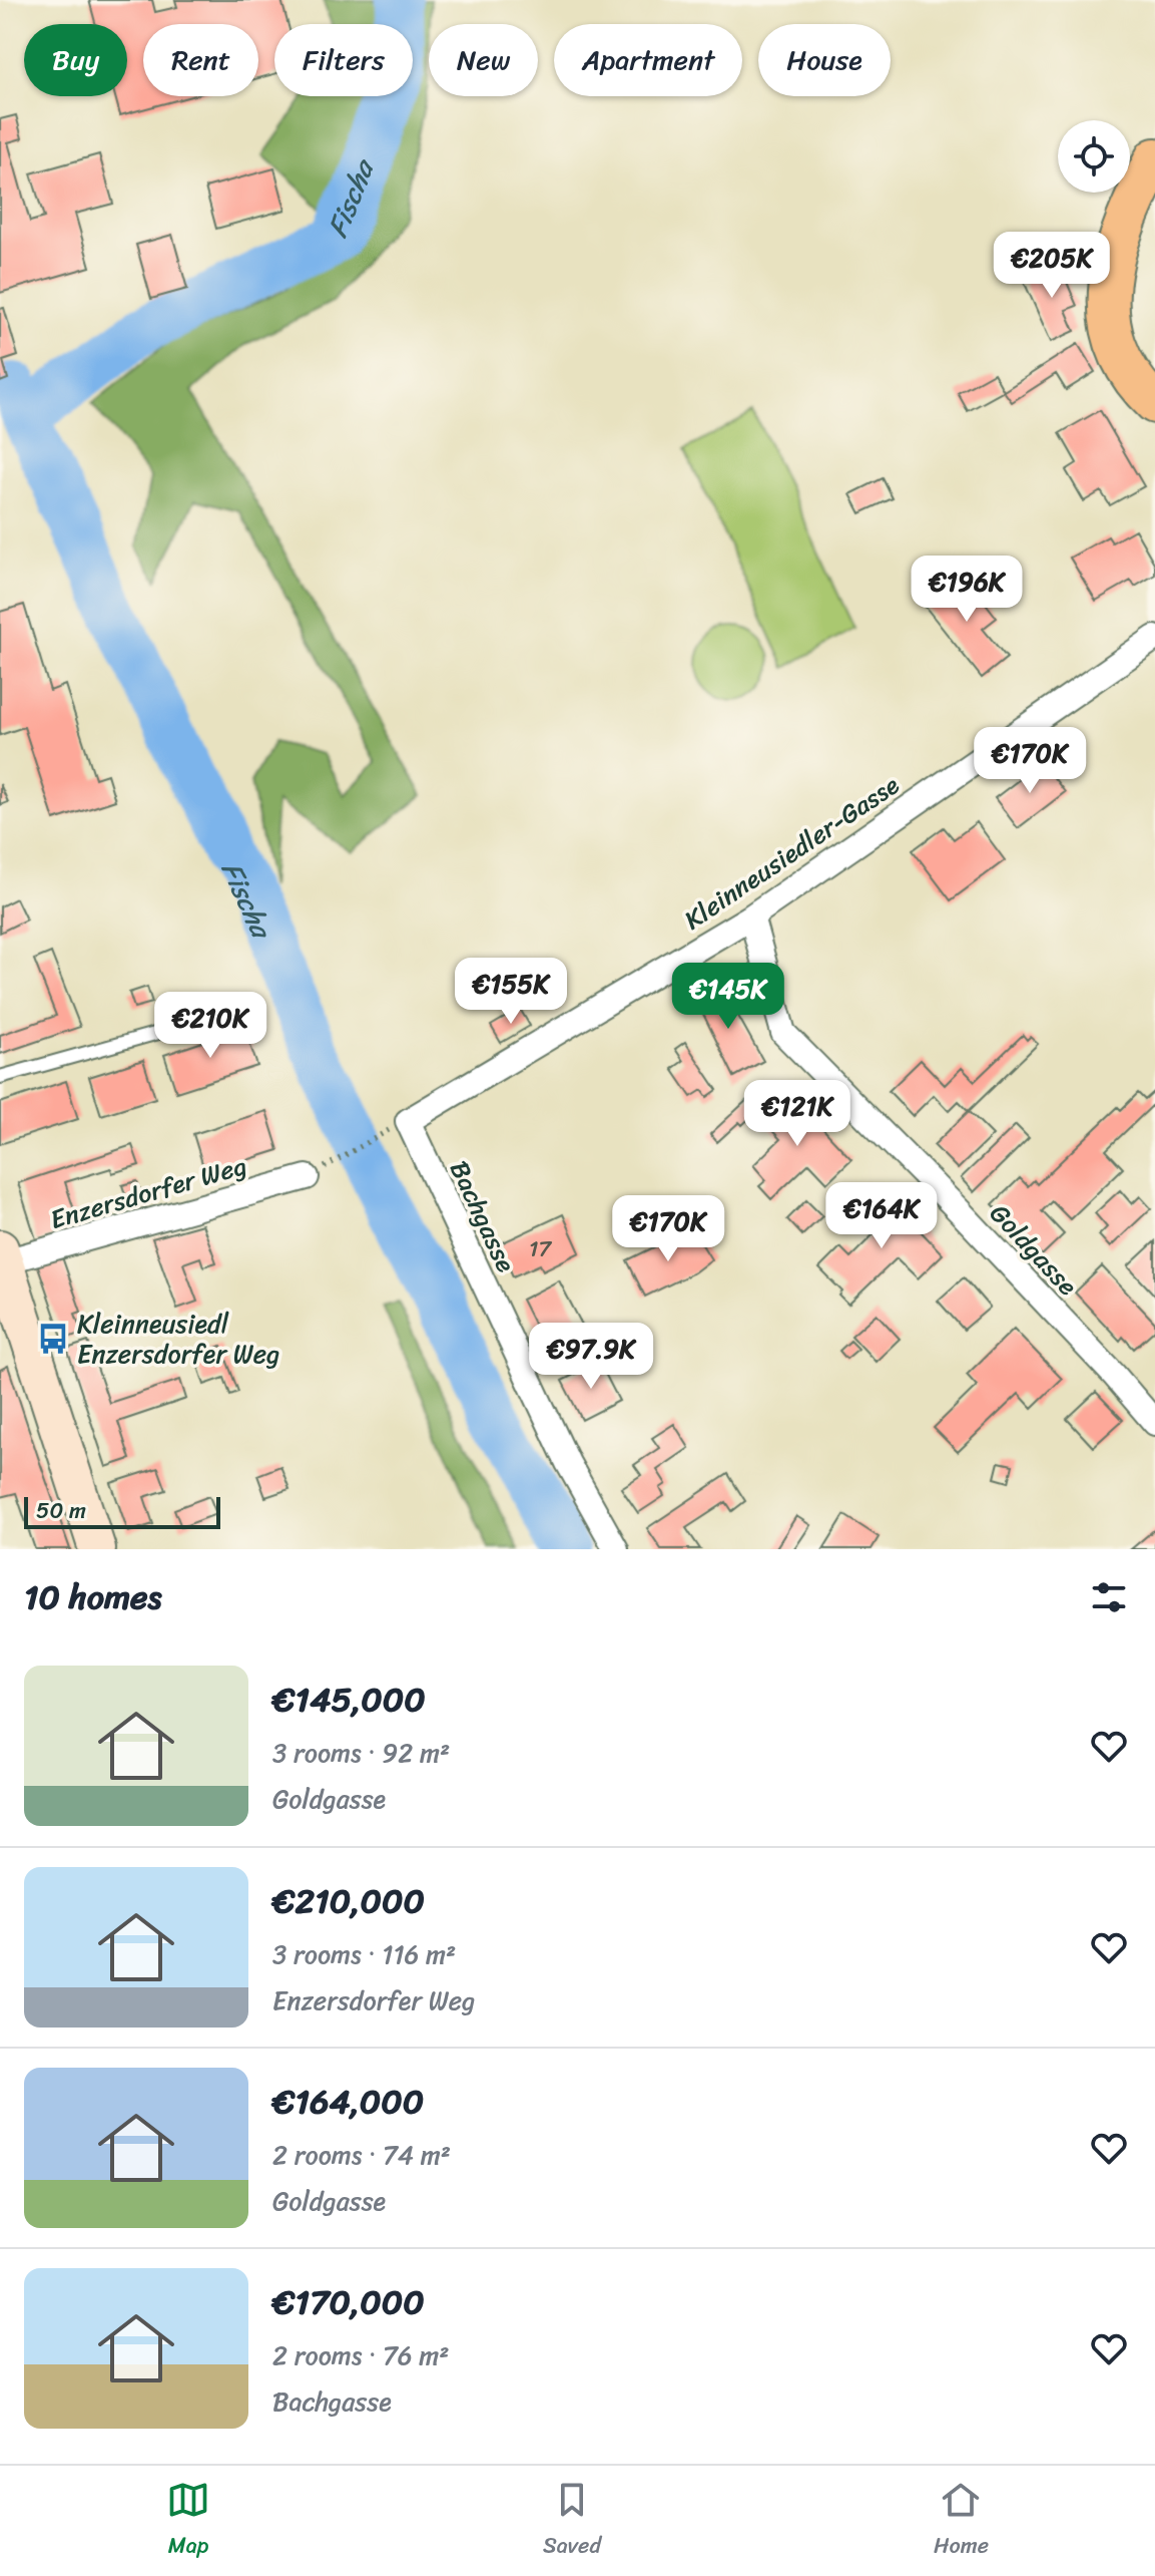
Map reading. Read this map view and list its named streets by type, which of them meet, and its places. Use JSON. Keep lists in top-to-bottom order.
{
  "streets": {
    "street": [
      "Kleinneusiedler-Gasse",
      "Enzersdorfer Weg",
      "Bachgasse",
      "Goldgasse"
    ]
  },
  "crossings": [
    ["Kleinneusiedler-Gasse", "Bachgasse"],
    ["Kleinneusiedler-Gasse", "Goldgasse"]
  ],
  "water": ["Fischa"],
  "places": {
    "bus stop": ["Kleinneusiedl Enzersdorfer Weg"]
  },
  "house_numbers": ["17"],
  "scale_bar": "50 m",
  "page": {
    "chip": [
      "Buy",
      "Rent",
      "Filters",
      "New",
      "Apartment",
      "House"
    ],
    "price": [
      "€205K",
      "€196K",
      "€170K",
      "€155K",
      "€145K",
      "€210K",
      "€121K",
      "€164K",
      "€170K",
      "€97.9K"
    ],
    "scale": "50 m",
    "heading": "10 homes",
    "list": [
      {
        "name": "€145,000",
        "note": "3 rooms · 92 m² · Goldgasse"
      },
      {
        "name": "€210,000",
        "note": "3 rooms · 116 m² · Enzersdorfer Weg"
      },
      {
        "name": "€164,000",
        "note": "2 rooms · 74 m² · Goldgasse"
      },
      {
        "name": "€170,000",
        "note": "2 rooms · 76 m² · Bachgasse"
      }
    ],
    "tabs": ["Map", "Saved", "Home"]
  }
}
